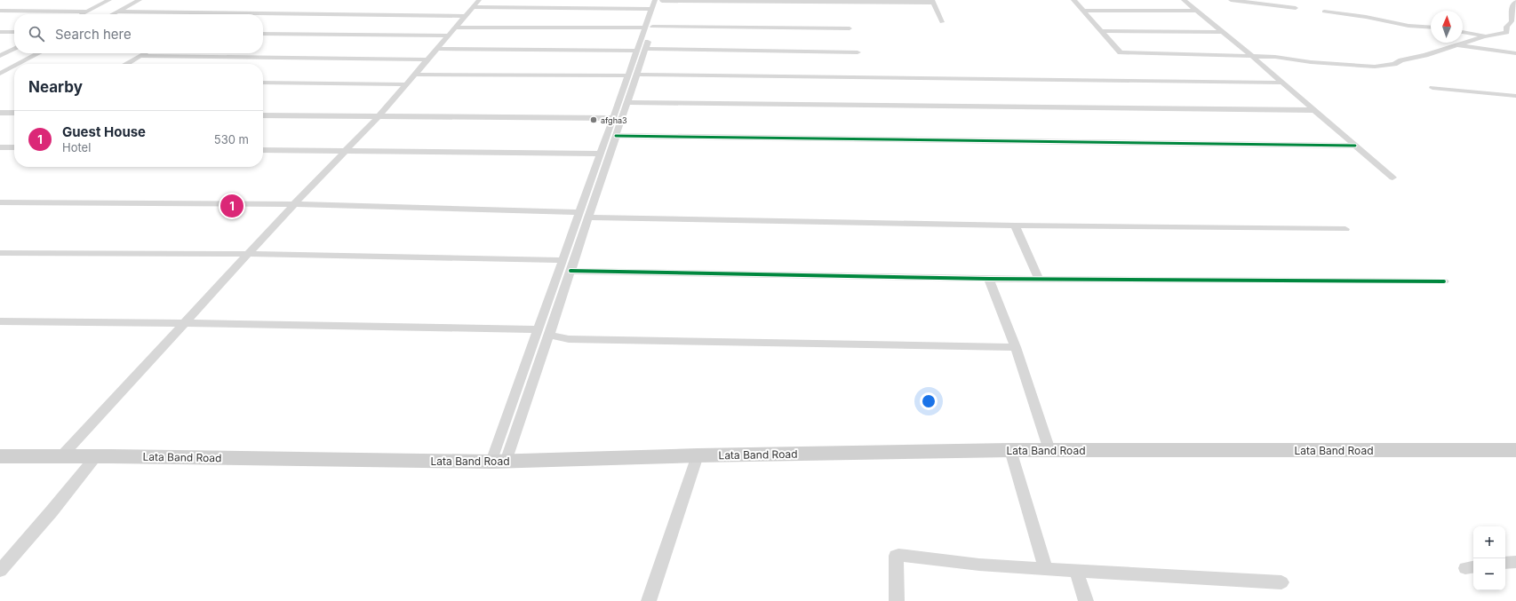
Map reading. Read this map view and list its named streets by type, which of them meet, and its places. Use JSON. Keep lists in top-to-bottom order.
{
  "streets": {
    "main road": ["Lata Band Road"]
  },
  "places": ["afgha3"],
  "north": "top",
  "page": {
    "search": "Search here",
    "heading": "Nearby",
    "list": [
      {
        "mark": "1",
        "name": "Guest House",
        "note": "Hotel",
        "value": "530 m"
      }
    ],
    "pins": "1",
    "map_buttons": ["+", "−"]
  }
}
